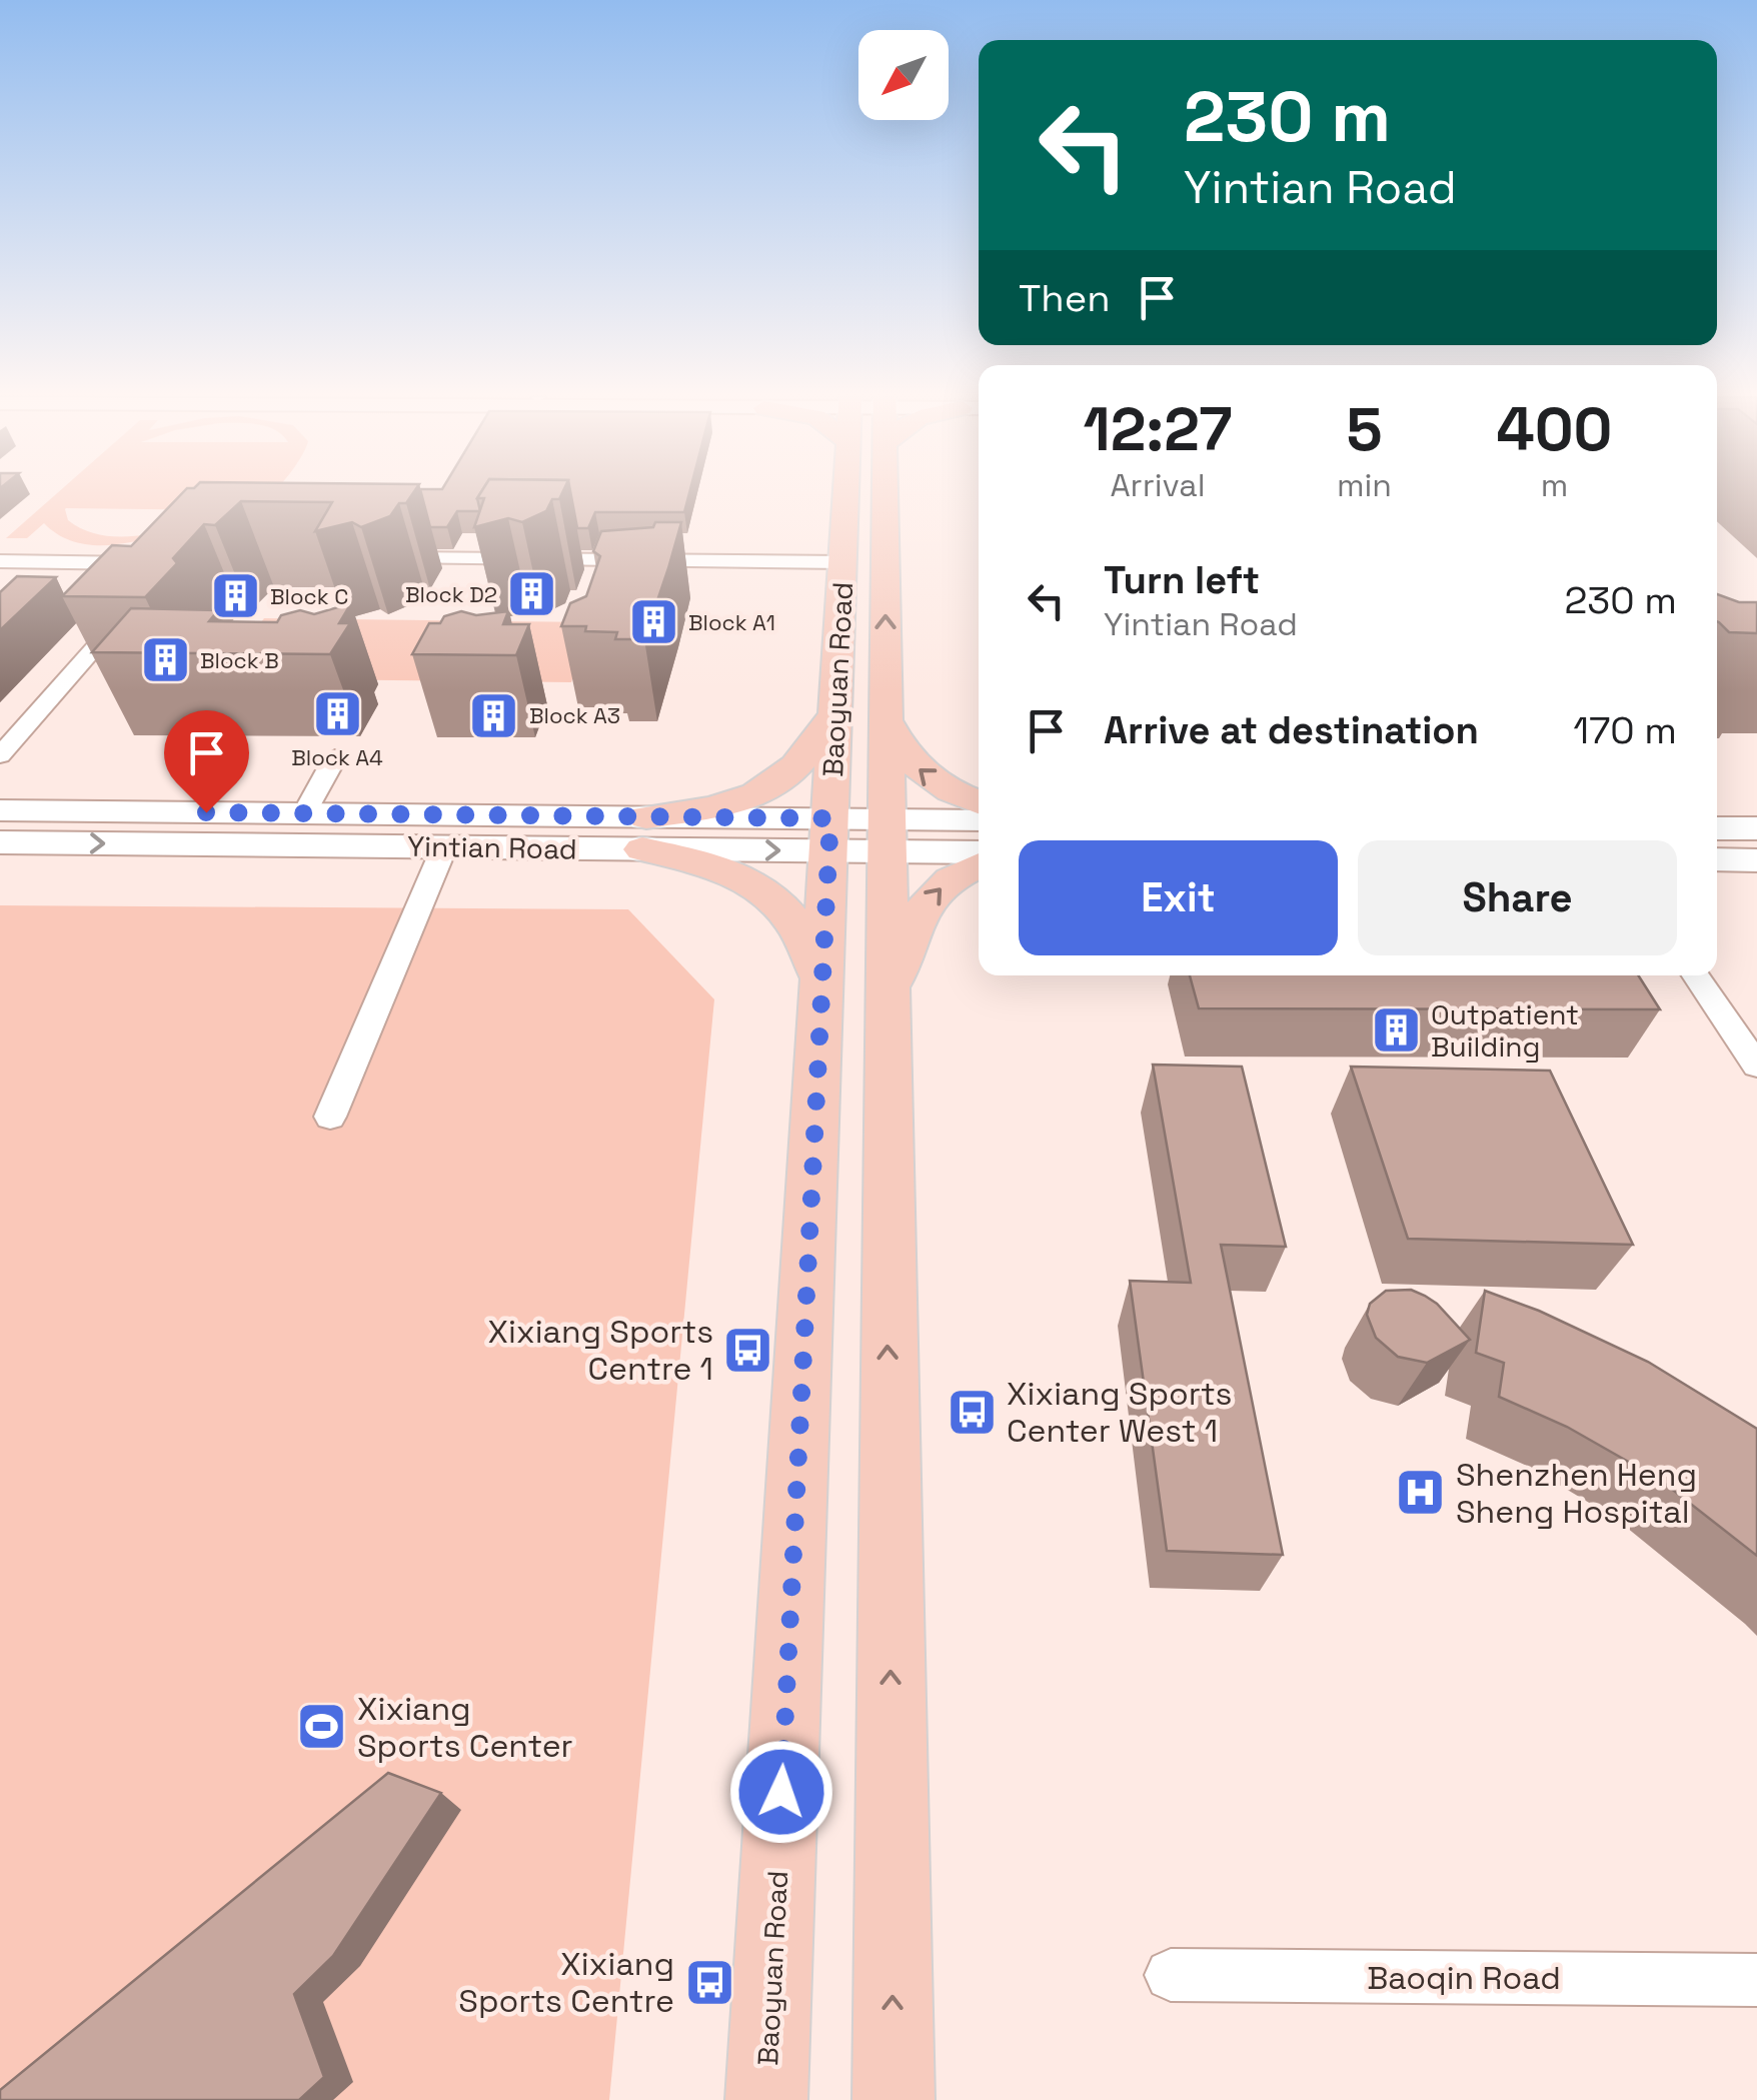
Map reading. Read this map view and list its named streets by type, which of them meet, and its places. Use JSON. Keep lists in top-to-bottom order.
{
  "streets": {
    "main road": ["Baoyuan Road"],
    "street": ["Yintian Road", "Baoqin Road"]
  },
  "crossings": [
    ["Baoyuan Road", "Yintian Road"]
  ],
  "places": {
    "building": [
      "Block D2",
      "Block C",
      "Block A1",
      "Block B",
      "Block A4",
      "Block A3",
      "Outpatient Building"
    ],
    "bus stop": ["Xixiang Sports Centre 1", "Xixiang Sports Center West 1", "Xixiang Sports Centre"],
    "hospital": ["Shenzhen Heng Sheng Hospital"],
    "sports": ["Xixiang Sports Center"]
  },
  "north": "bottom left",
  "page": {
    "turn": ["230 m", "Yintian Road"],
    "then": "Then",
    "eta": [
      "12:27",
      "Arrival",
      "5",
      "min",
      "400",
      "m"
    ],
    "list": [
      {
        "name": "Turn left",
        "note": "Yintian Road",
        "value": "230 m"
      },
      {
        "name": "Arrive at destination",
        "value": "170 m"
      }
    ],
    "buttons": ["Exit", "Share"]
  }
}
